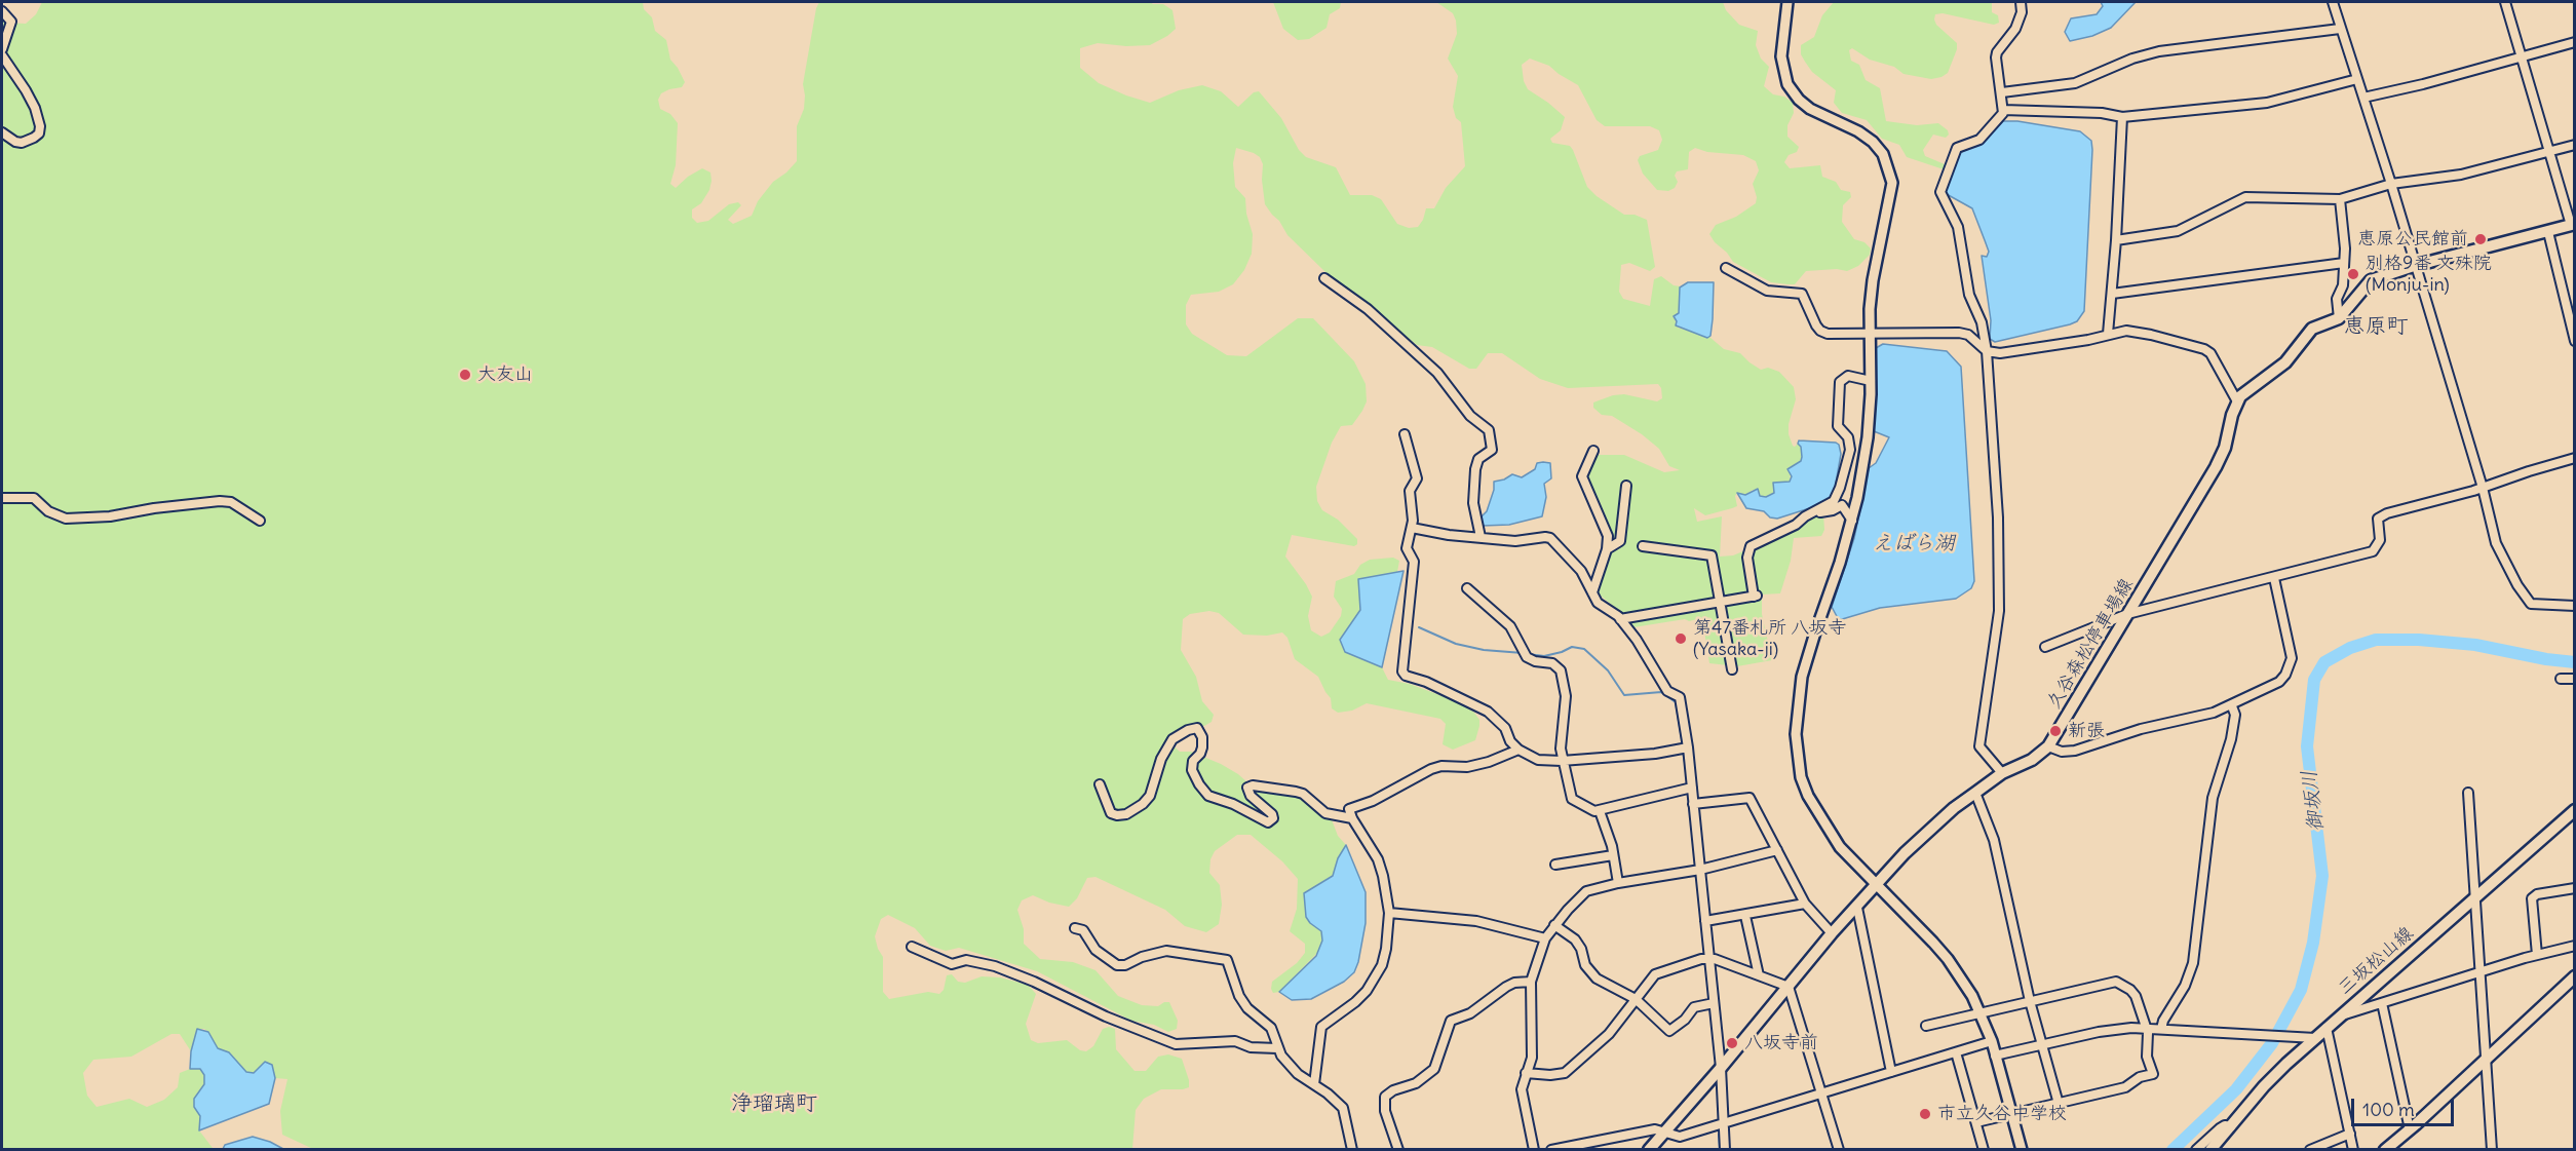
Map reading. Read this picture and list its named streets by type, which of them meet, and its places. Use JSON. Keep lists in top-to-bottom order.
{
  "streets": {
    "main road": ["久谷森松停車場線", "三坂松山線"]
  },
  "districts": ["恵原町", "浄瑠璃町"],
  "water": ["えばら湖", "御坂川"],
  "places": [
    "恵原公民館前",
    "別格9番 文殊院 (Monju-in)",
    "大友山",
    "第47番札所 八坂寺 (Yasaka-ji)",
    "新張",
    "八坂寺前",
    "市立久谷中学校"
  ],
  "scale_bar": "100 m"
}
